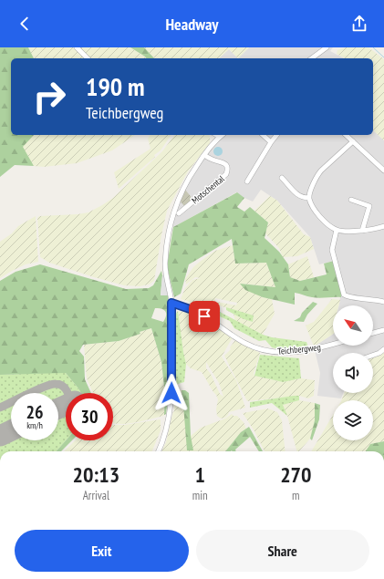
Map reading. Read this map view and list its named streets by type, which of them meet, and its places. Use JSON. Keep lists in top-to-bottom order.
{
  "streets": {
    "street": ["Motschental", "Teichbergweg"]
  },
  "north": "top left",
  "page": {
    "header": "Headway",
    "turn": ["190 m", "Teichbergweg"],
    "speed": "26 km/h",
    "limit": "30",
    "eta": [
      "20:13",
      "Arrival",
      "1",
      "min",
      "270",
      "m"
    ],
    "buttons": ["Exit", "Share"]
  }
}
